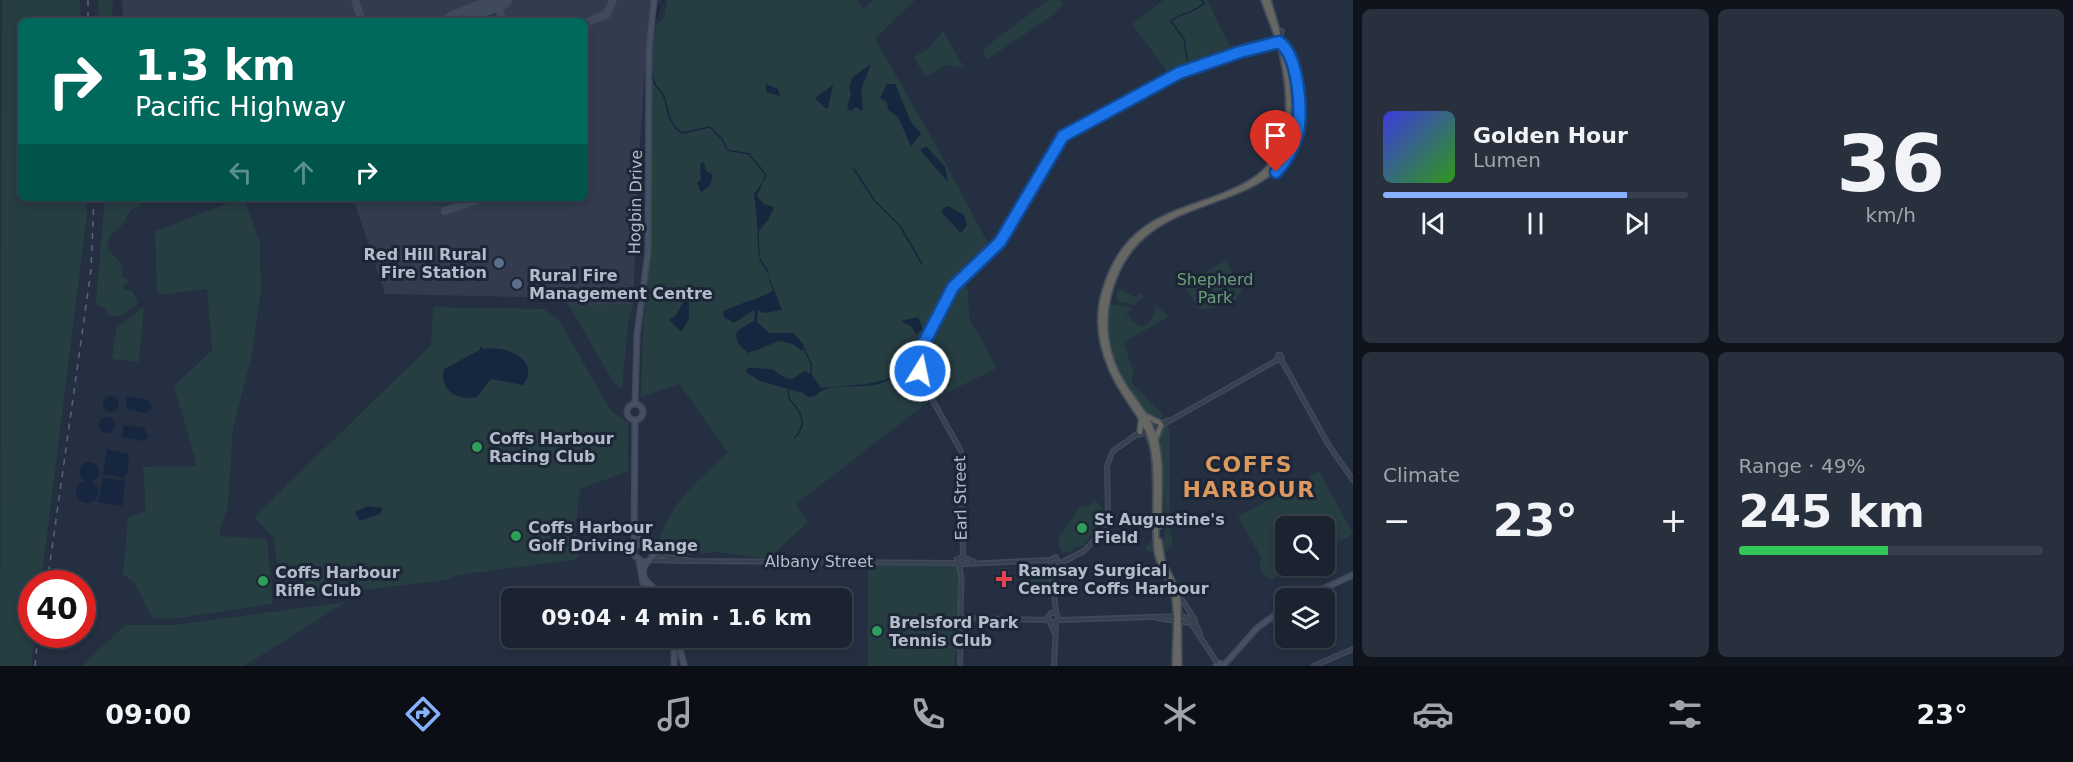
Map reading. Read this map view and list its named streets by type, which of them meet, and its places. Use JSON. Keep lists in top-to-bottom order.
{
  "streets": {
    "main road": ["Hogbin Drive"],
    "street": ["Earl Street", "Albany Street"]
  },
  "crossings": [
    ["Earl Street", "Albany Street"]
  ],
  "districts": ["COFFS HARBOUR"],
  "parks": ["Shepherd Park"],
  "places": {
    "other": [
      "Red Hill Rural Fire Station",
      "Rural Fire Management Centre",
      "Coffs Harbour Racing Club",
      "St Augustine's Field",
      "Coffs Harbour Golf Driving Range",
      "Coffs Harbour Rifle Club",
      "Brelsford Park Tennis Club"
    ],
    "health": ["Ramsay Surgical Centre Coffs Harbour"]
  },
  "page": {
    "tile": [
      ["36", "km/h"],
      "Climate",
      ["Range · 49%", "245 km"]
    ],
    "turn": ["1.3 km", "Pacific Highway"],
    "song": ["Golden Hour", "Lumen"],
    "heat": ["−", "23°", "+"],
    "limit": "40",
    "trip": "09:04 · 4 min · 1.6 km",
    "tabs": ["09:00", "23°"]
  }
}
